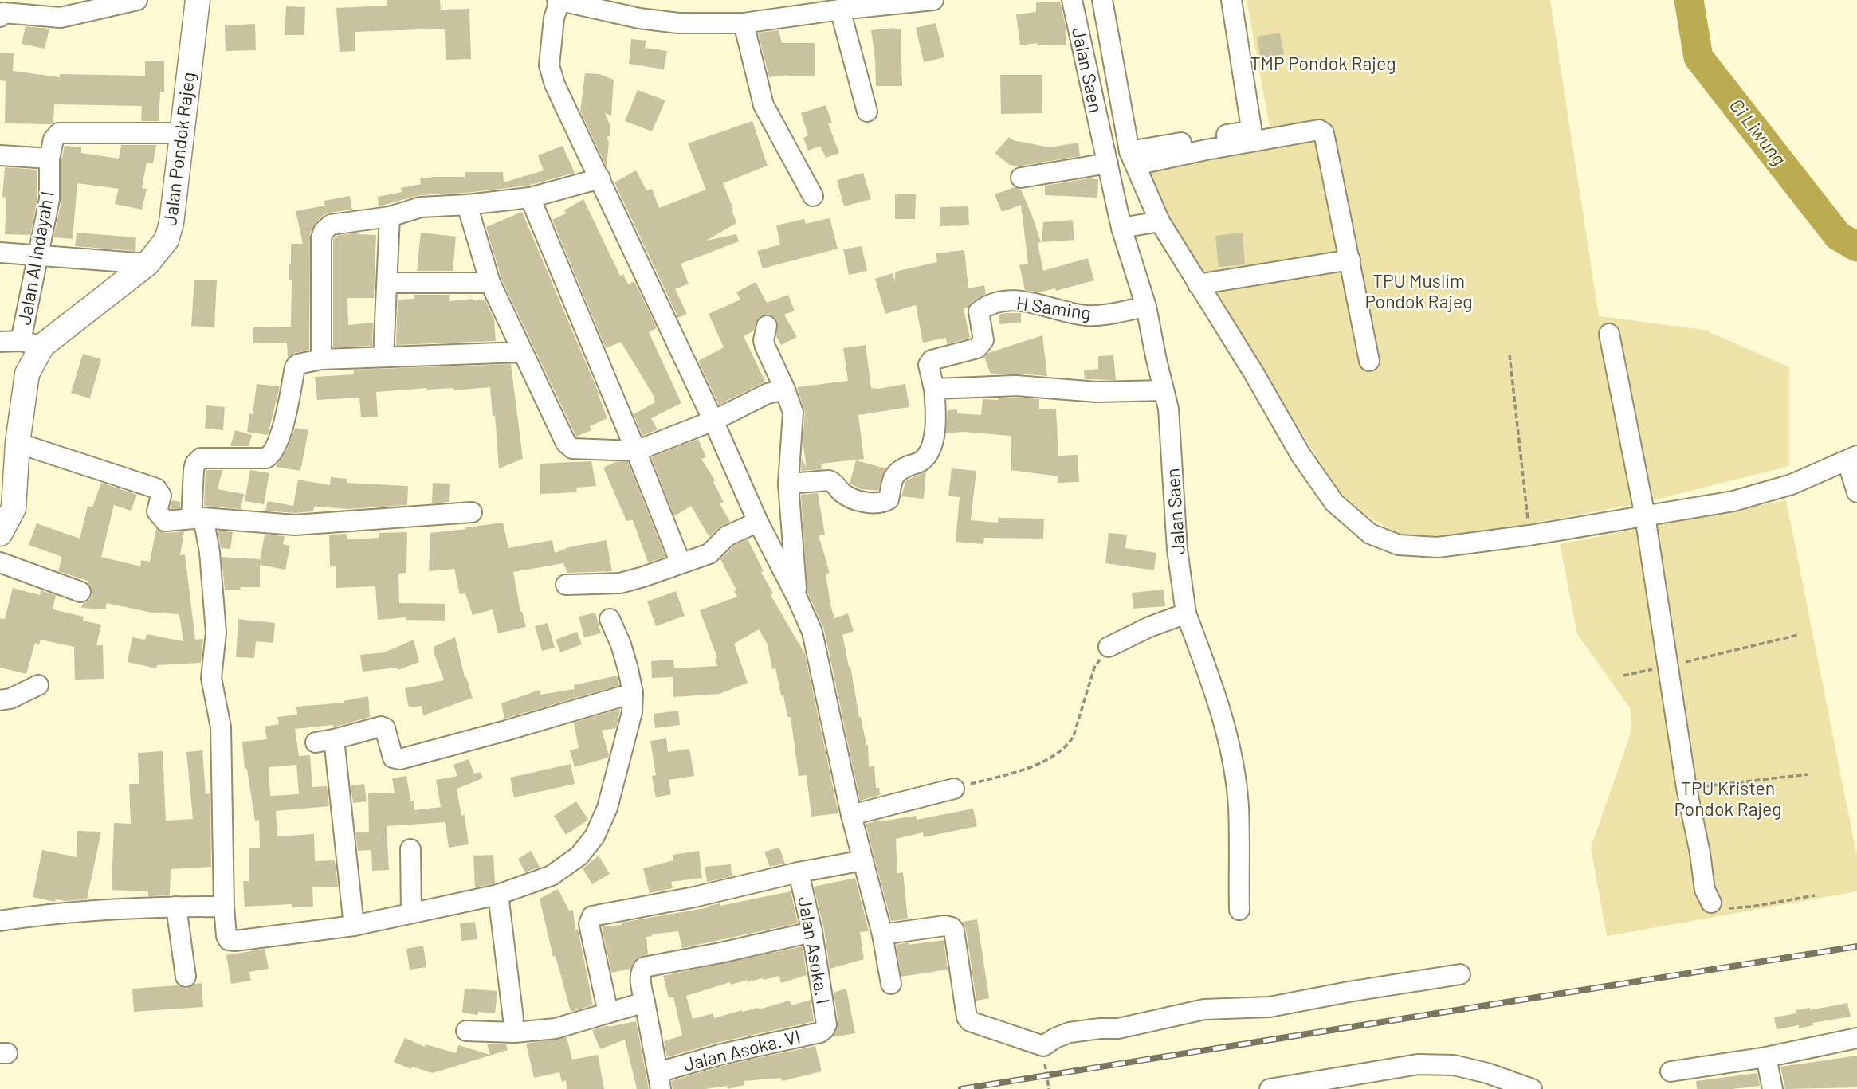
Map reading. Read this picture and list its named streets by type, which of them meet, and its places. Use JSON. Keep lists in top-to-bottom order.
{
  "streets": {
    "main road": ["Jalan Pondok Rajeg"],
    "street": [
      "Jalan Saen",
      "Jalan Al Indayah I",
      "H Saming",
      "Jalan Asoka. I",
      "Jalan Asoka. VI"
    ]
  },
  "crossings": [
    ["Jalan Saen", "H Saming"],
    ["Jalan Pondok Rajeg", "Jalan Al Indayah I"],
    ["Jalan Asoka. I", "Jalan Asoka. VI"]
  ],
  "water": ["Ci Liwung"],
  "parks": ["TMP Pondok Rajeg", "TPU Muslim Pondok Rajeg", "TPU Kristen Pondok Rajeg"]
}
